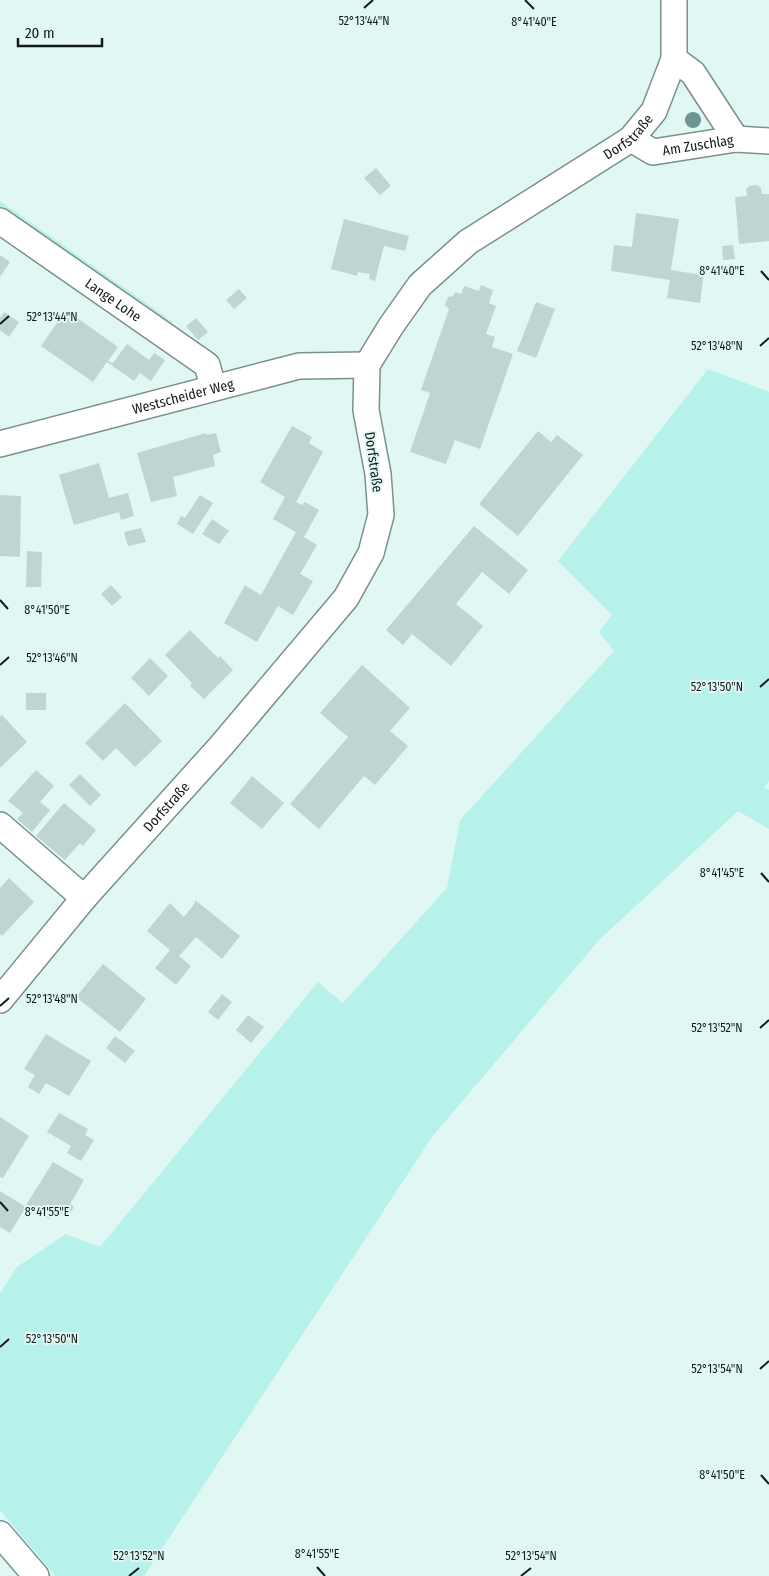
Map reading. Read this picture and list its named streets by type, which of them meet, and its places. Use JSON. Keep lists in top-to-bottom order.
{
  "streets": {
    "street": [
      "Dorfstraße",
      "Am Zuschlag",
      "Lange Lohe",
      "Westscheider Weg"
    ]
  },
  "crossings": [
    ["Dorfstraße", "Am Zuschlag"],
    ["Dorfstraße", "Westscheider Weg"],
    ["Lange Lohe", "Westscheider Weg"]
  ],
  "scale_bar": "20 m",
  "coordinates": [
    "52°13'44\"N",
    "8°41'40\"E",
    "52°13'48\"N",
    "8°41'50\"E",
    "52°13'46\"N",
    "52°13'50\"N",
    "8°41'45\"E",
    "52°13'52\"N",
    "8°41'55\"E",
    "52°13'54\"N"
  ]
}
